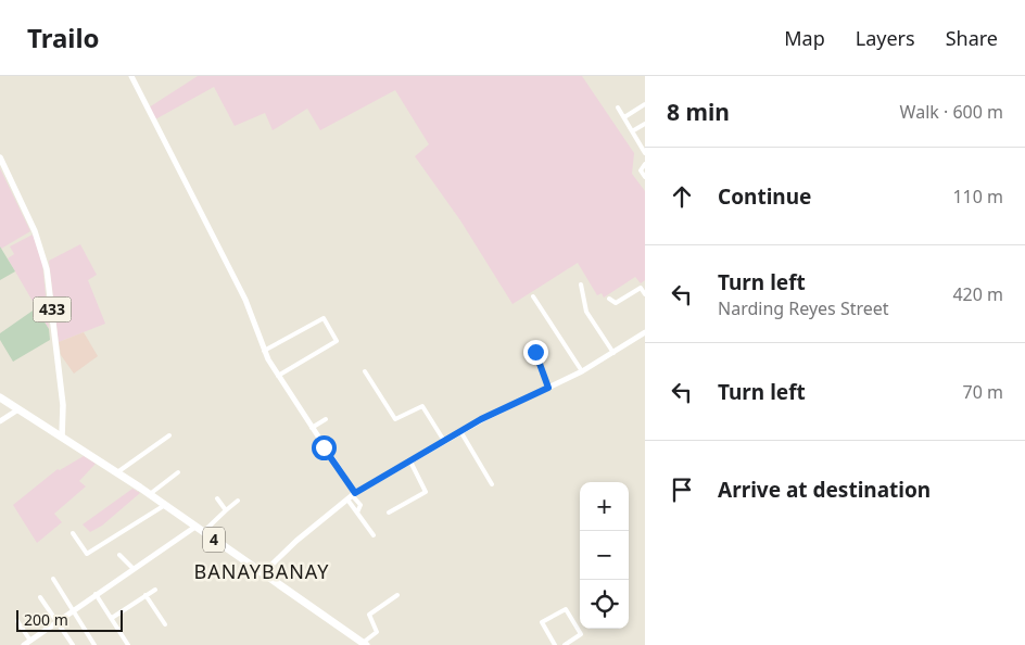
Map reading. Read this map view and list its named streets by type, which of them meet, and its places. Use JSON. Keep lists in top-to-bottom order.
{
  "streets": {
    "highway": ["4"],
    "main road": ["433"]
  },
  "crossings": [
    ["433", "4"]
  ],
  "districts": ["BANAYBANAY"],
  "scale_bar": "200 m",
  "page": {
    "header": "Trailo",
    "nav": ["Map", "Layers", "Share"],
    "heading": ["8 min", "Walk · 600 m"],
    "list": [
      ["Continue", "110 m"],
      ["Turn left", "Narding Reyes Street", "420 m"],
      ["Turn left", "70 m"],
      "Arrive at destination"
    ],
    "map_buttons": ["+", "−"],
    "scale": "200 m"
  }
}
